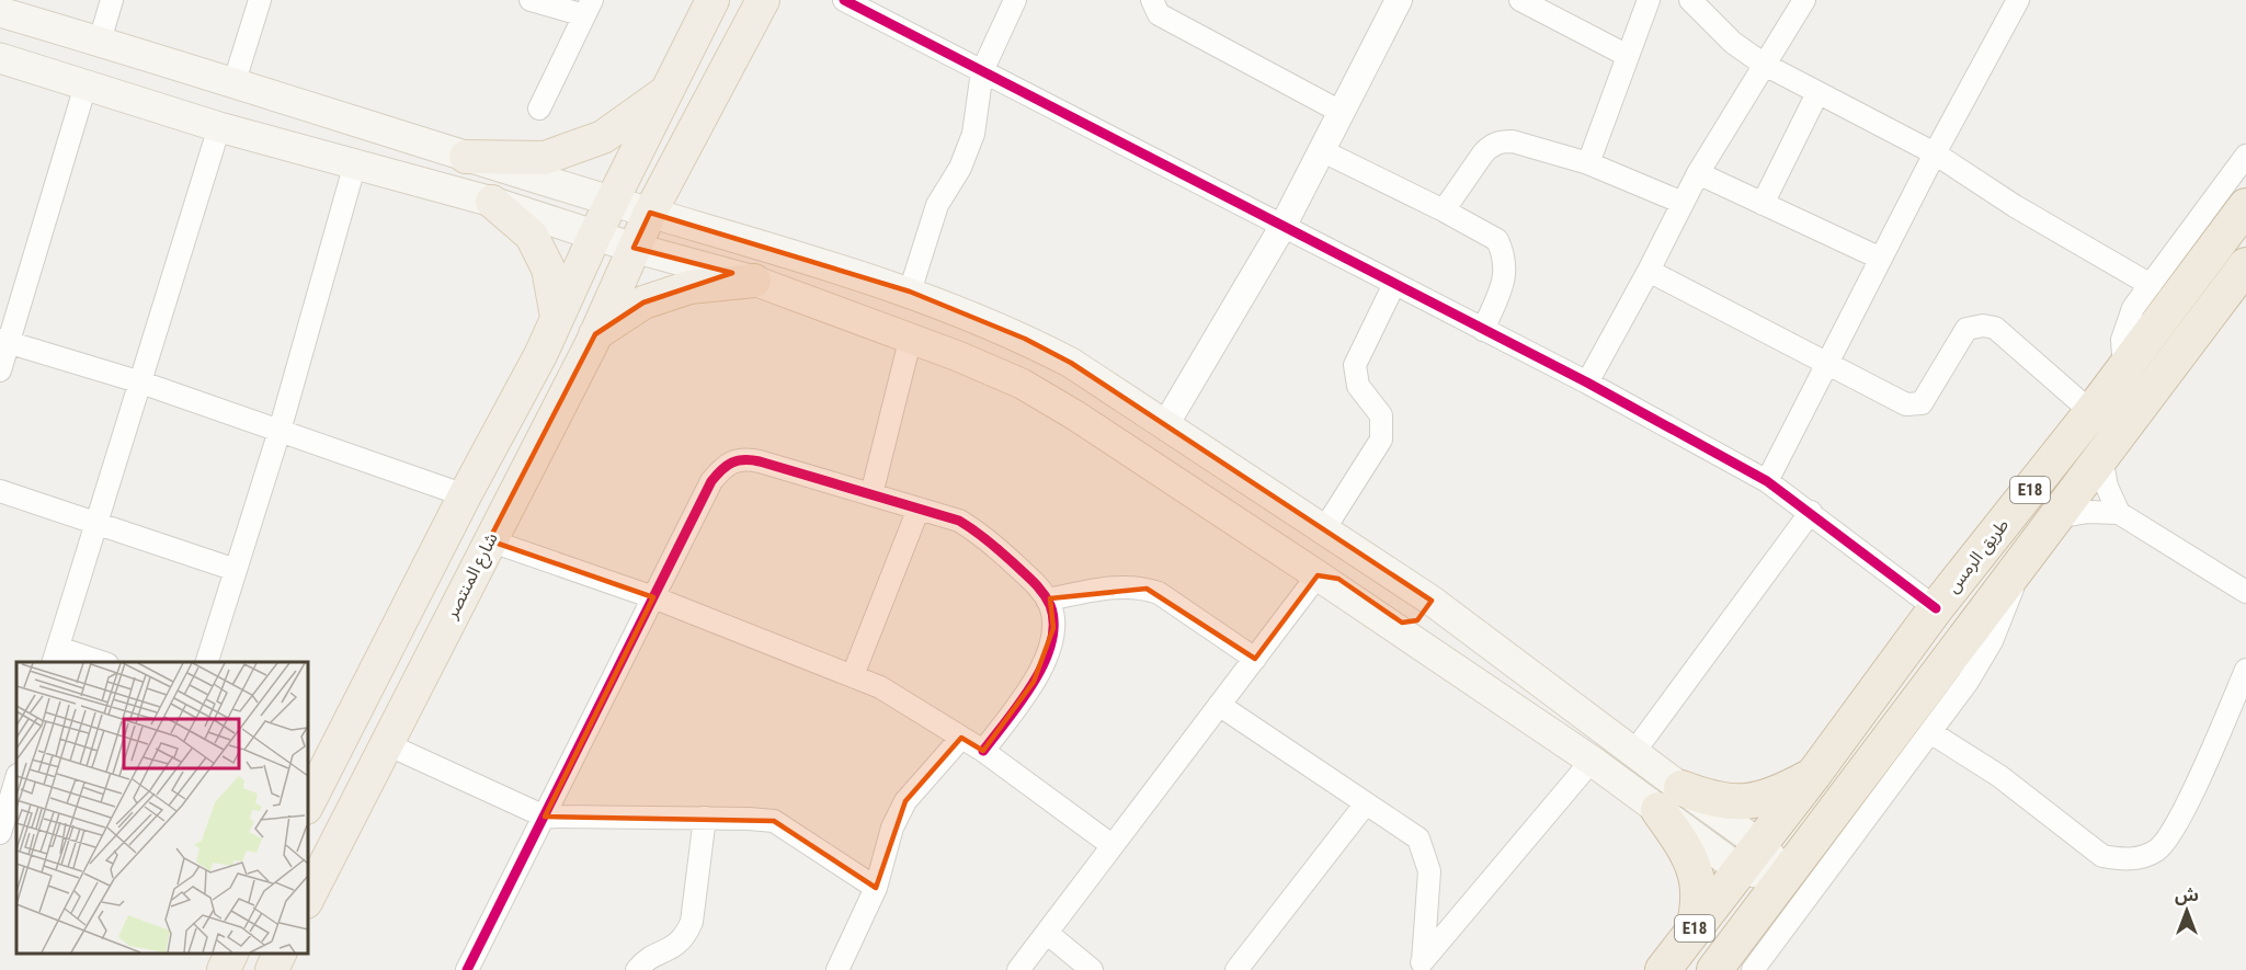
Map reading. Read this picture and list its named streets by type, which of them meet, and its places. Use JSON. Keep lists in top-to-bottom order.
{
  "streets": {
    "highway": ["E18", "طريق الرمس"],
    "main road": ["شارع المنتصر"]
  },
  "north": "top"
}
